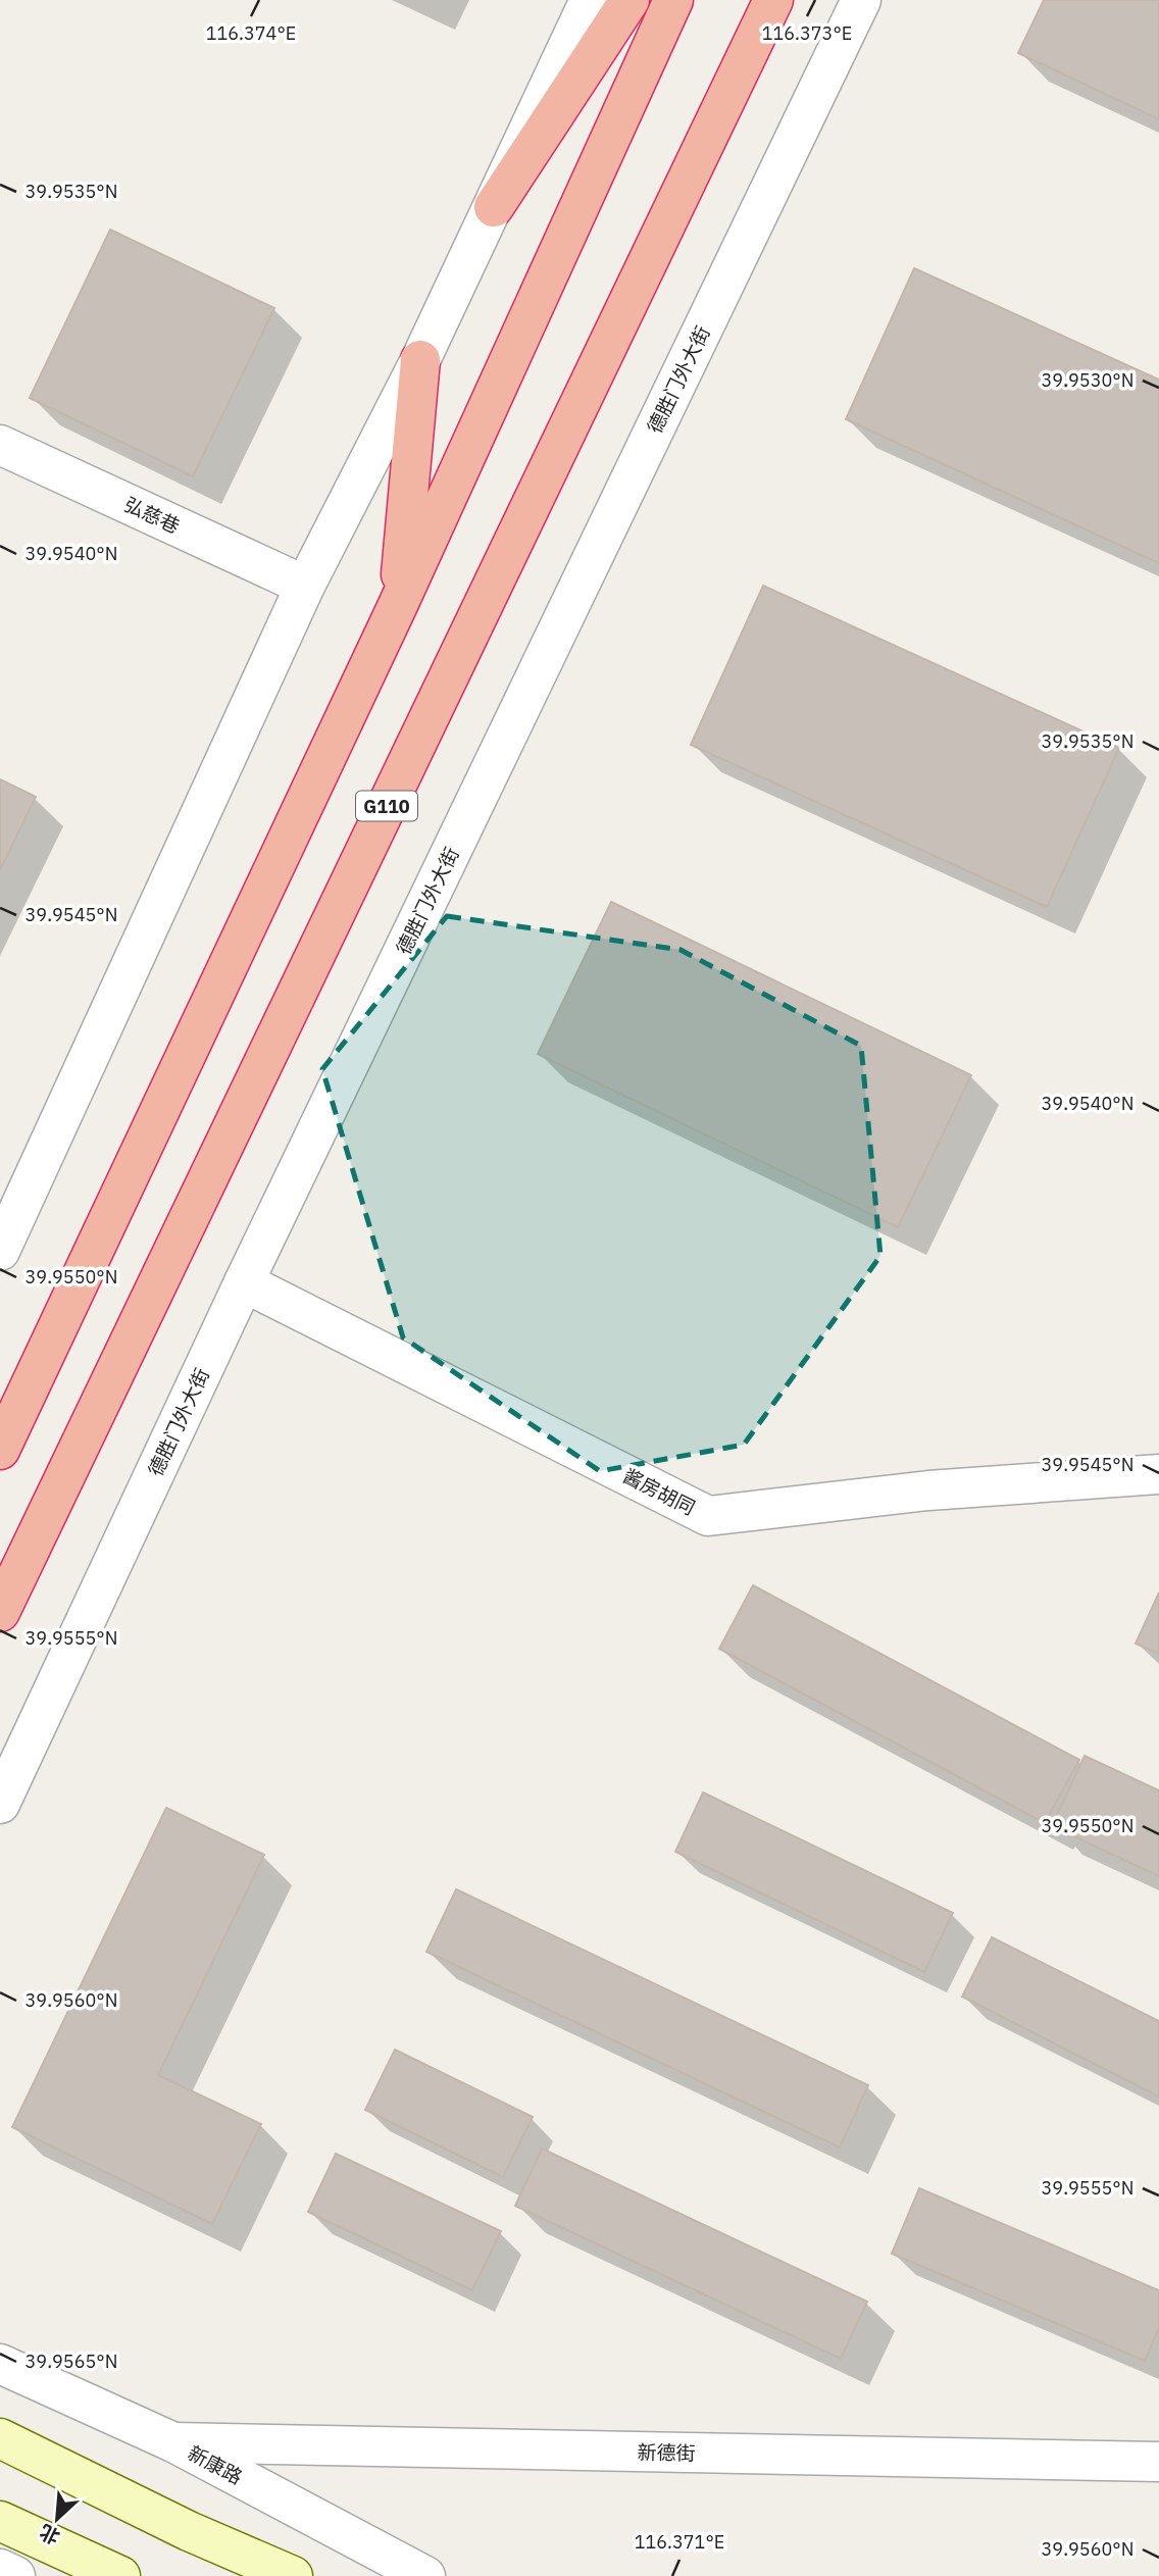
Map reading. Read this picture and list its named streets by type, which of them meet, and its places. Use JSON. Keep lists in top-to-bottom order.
{
  "streets": {
    "highway": ["G110"],
    "street": [
      "德胜门外大街",
      "弘慈巷",
      "酱房胡同",
      "新德街",
      "新康路"
    ]
  },
  "crossings": [
    ["德胜门外大街", "酱房胡同"],
    ["新德街", "新康路"]
  ],
  "north": "bottom left",
  "coordinates": [
    "116.374°E",
    "116.373°E",
    "39.9535°N",
    "39.9530°N",
    "39.9540°N",
    "39.9545°N",
    "39.9550°N",
    "39.9555°N",
    "39.9560°N",
    "39.9565°N",
    "116.371°E"
  ]
}
